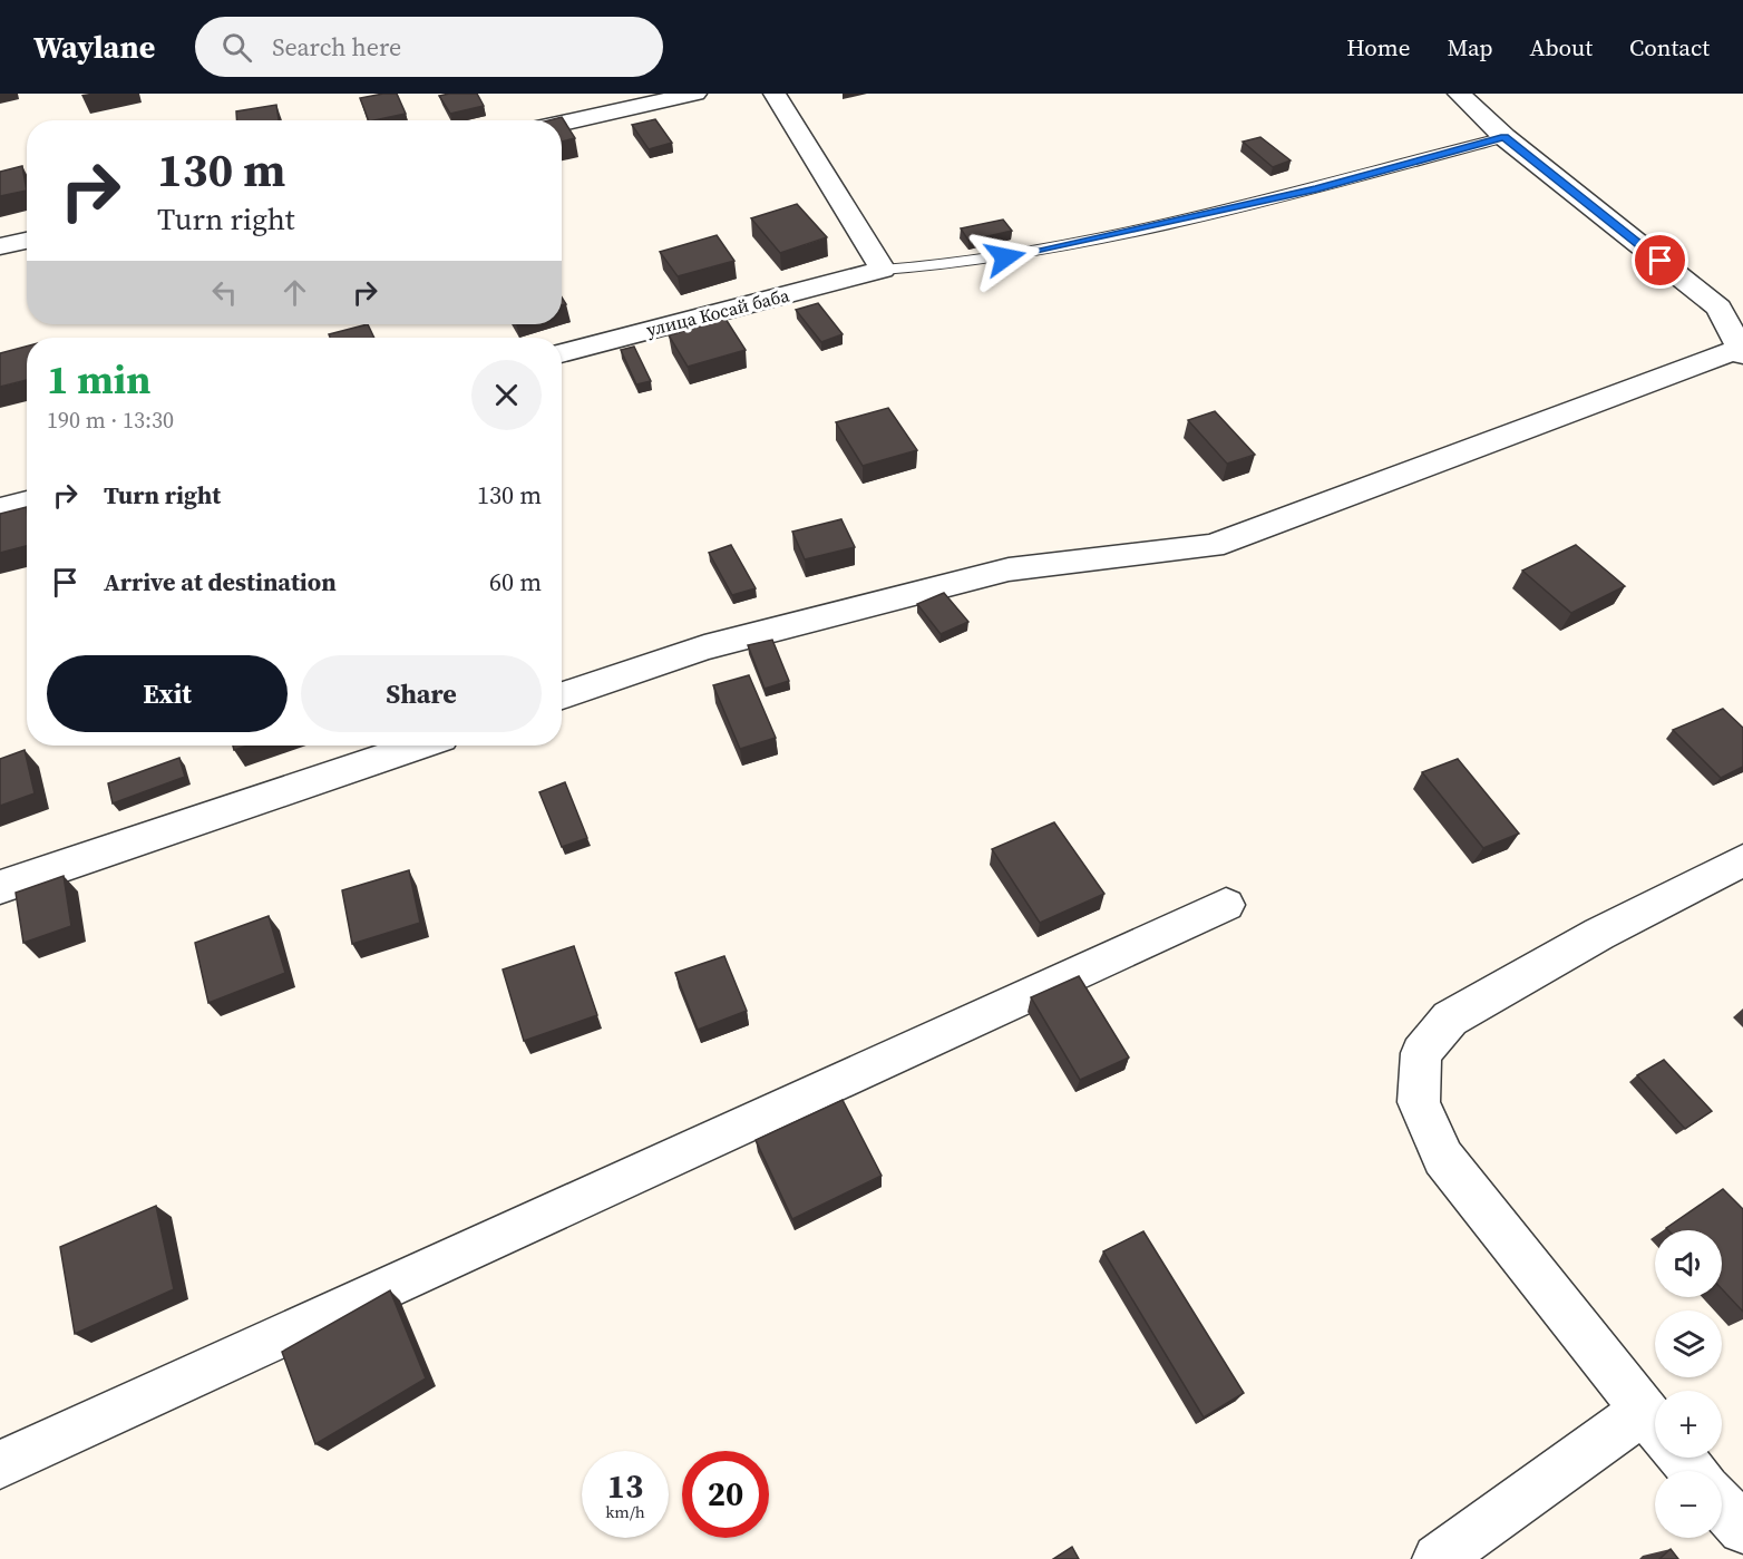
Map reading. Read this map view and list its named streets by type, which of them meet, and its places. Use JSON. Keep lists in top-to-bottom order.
{
  "streets": {
    "street": ["улица Косай баба"]
  },
  "page": {
    "header": "Waylane",
    "search": "Search here",
    "nav": [
      "Home",
      "Map",
      "About",
      "Contact"
    ],
    "turn": ["130 m", "Turn right"],
    "heading": ["1 min", "190 m · 13:30"],
    "list": [
      {
        "name": "Turn right",
        "value": "130 m"
      },
      {
        "name": "Arrive at destination",
        "value": "60 m"
      }
    ],
    "buttons": ["Exit", "Share"],
    "map_buttons": ["+", "−"],
    "speed": "13 km/h",
    "limit": "20"
  }
}
